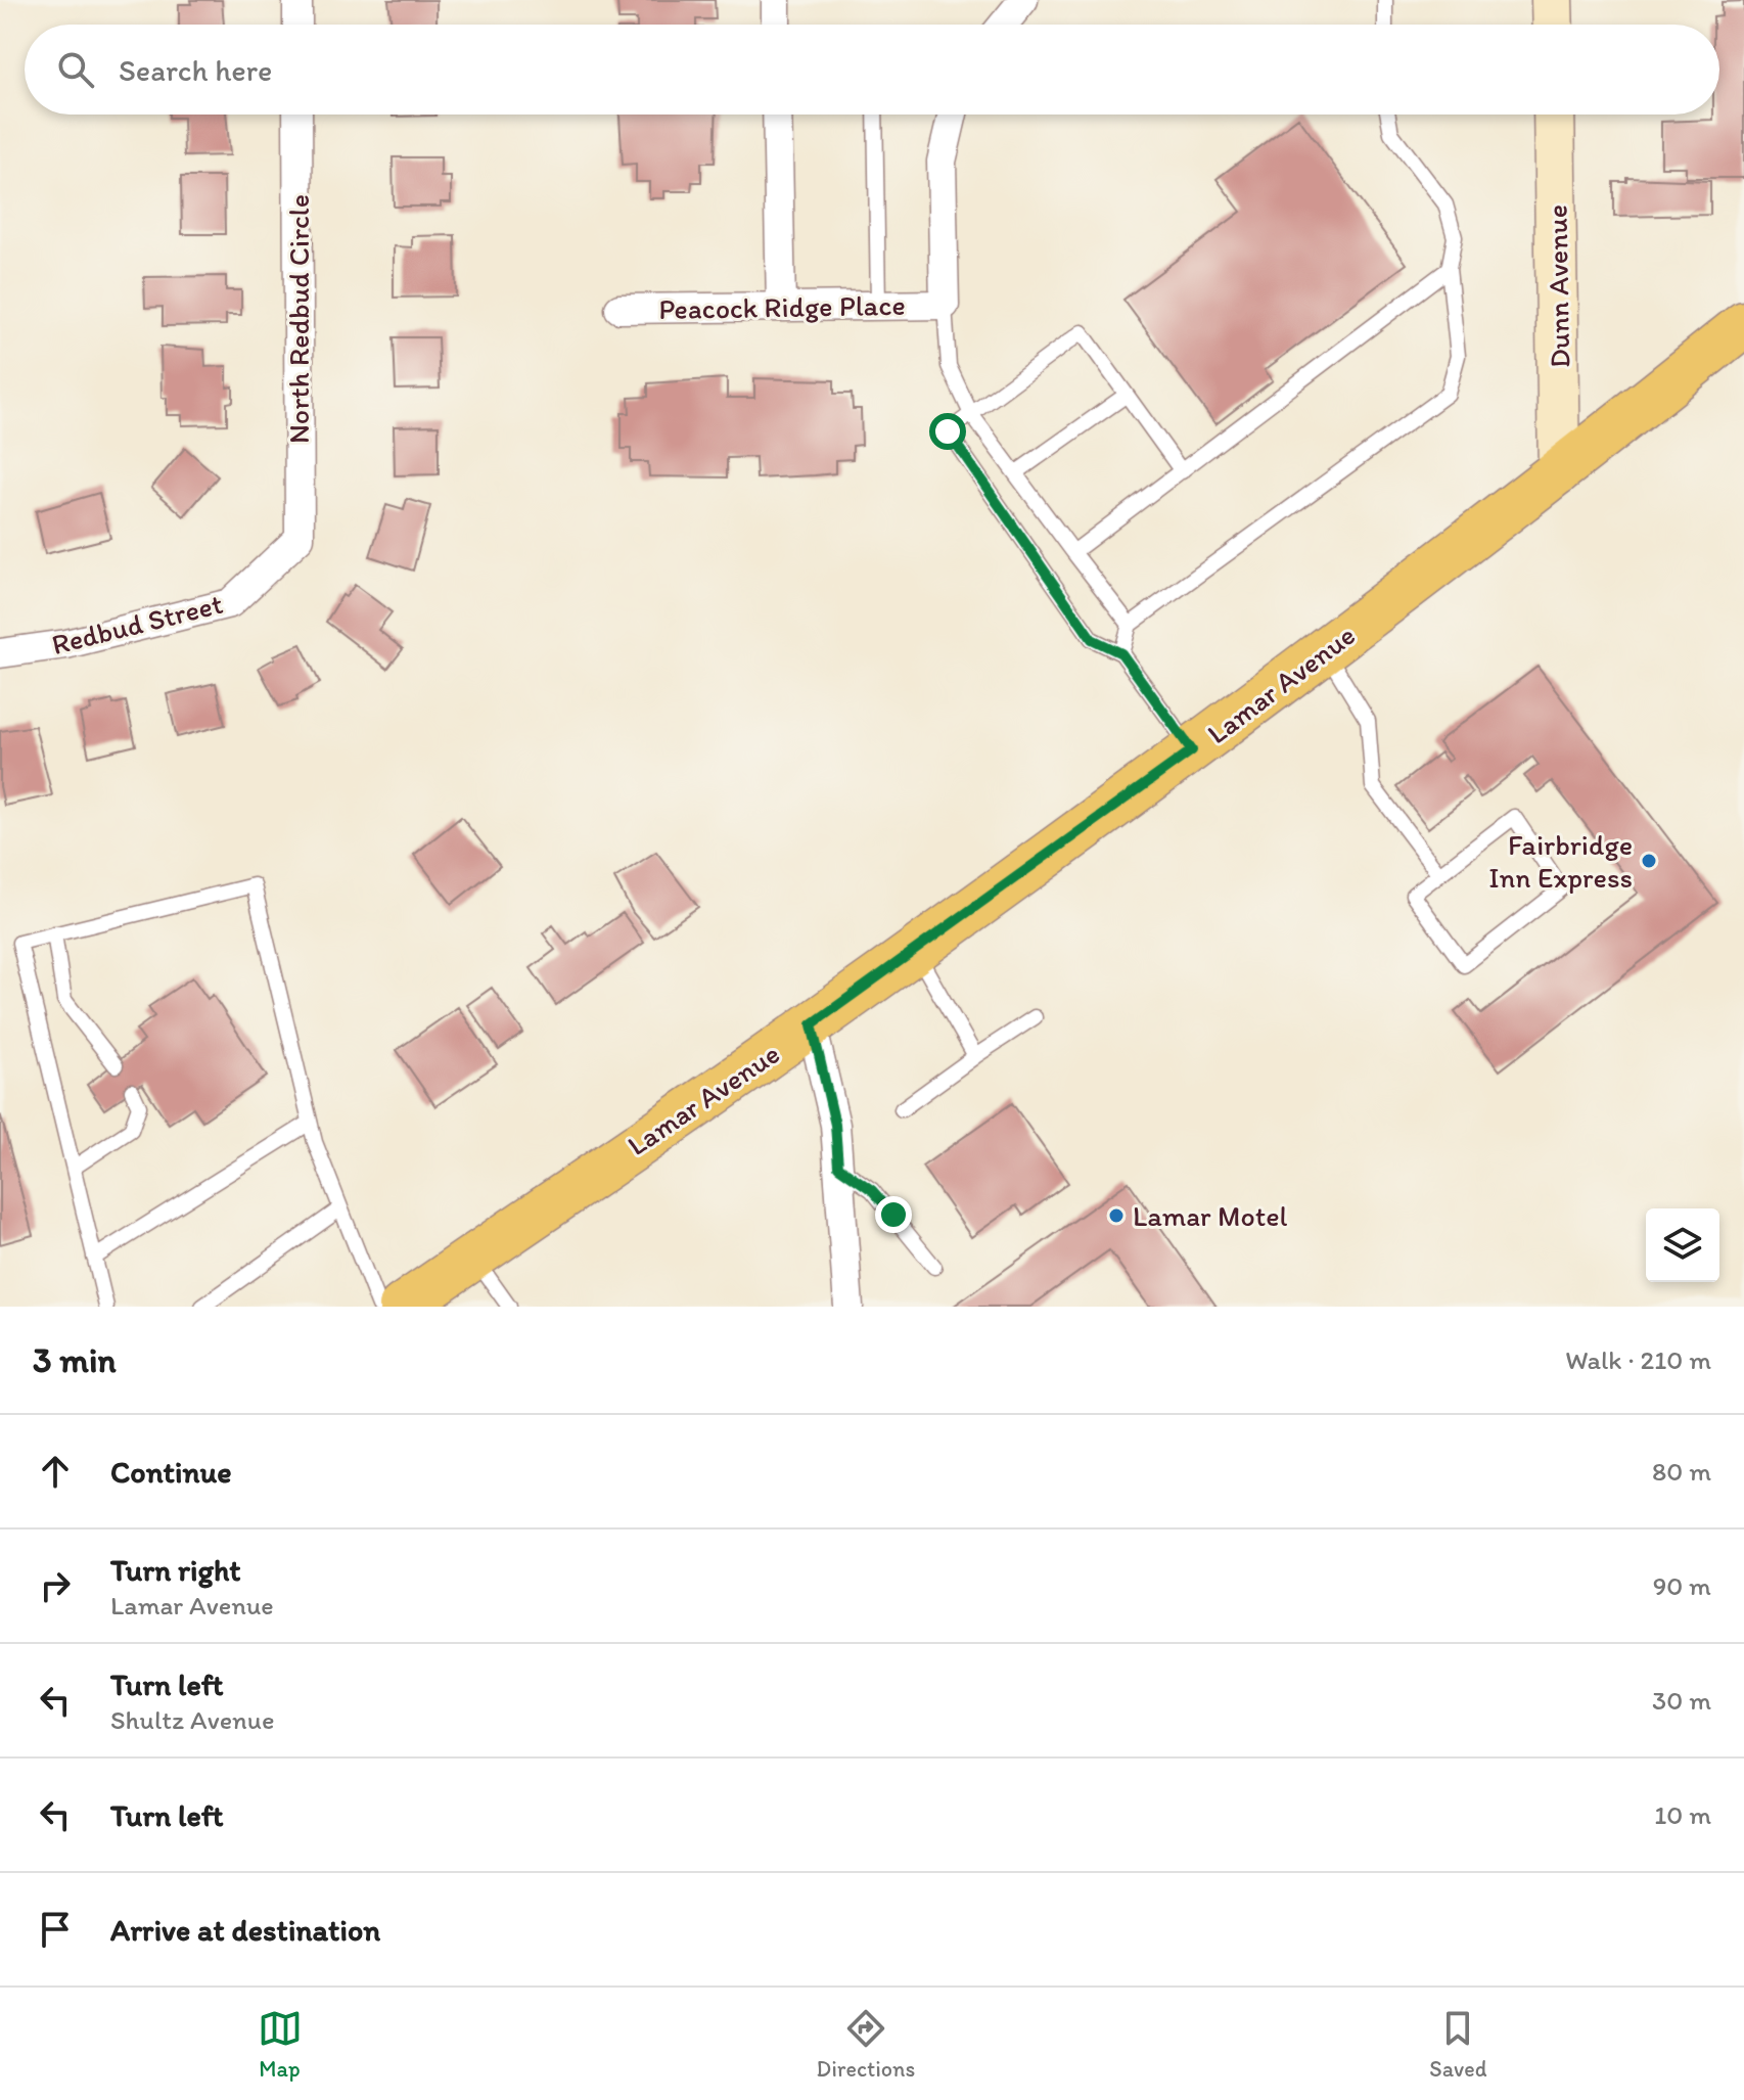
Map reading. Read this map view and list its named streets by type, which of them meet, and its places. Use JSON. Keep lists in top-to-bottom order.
{
  "streets": {
    "main road": ["Lamar Avenue"],
    "street": [
      "Dunn Avenue",
      "Peacock Ridge Place",
      "North Redbud Circle",
      "Redbud Street"
    ]
  },
  "crossings": [
    ["Dunn Avenue", "Lamar Avenue"],
    ["North Redbud Circle", "Redbud Street"]
  ],
  "places": ["Fairbridge Inn Express", "Lamar Motel"],
  "page": {
    "search": "Search here",
    "heading": ["3 min", "Walk · 210 m"],
    "list": [
      ["Continue", "80 m"],
      ["Turn right", "Lamar Avenue", "90 m"],
      ["Turn left", "Shultz Avenue", "30 m"],
      ["Turn left", "10 m"],
      "Arrive at destination"
    ],
    "nav": ["Map", "Directions", "Saved"]
  }
}
